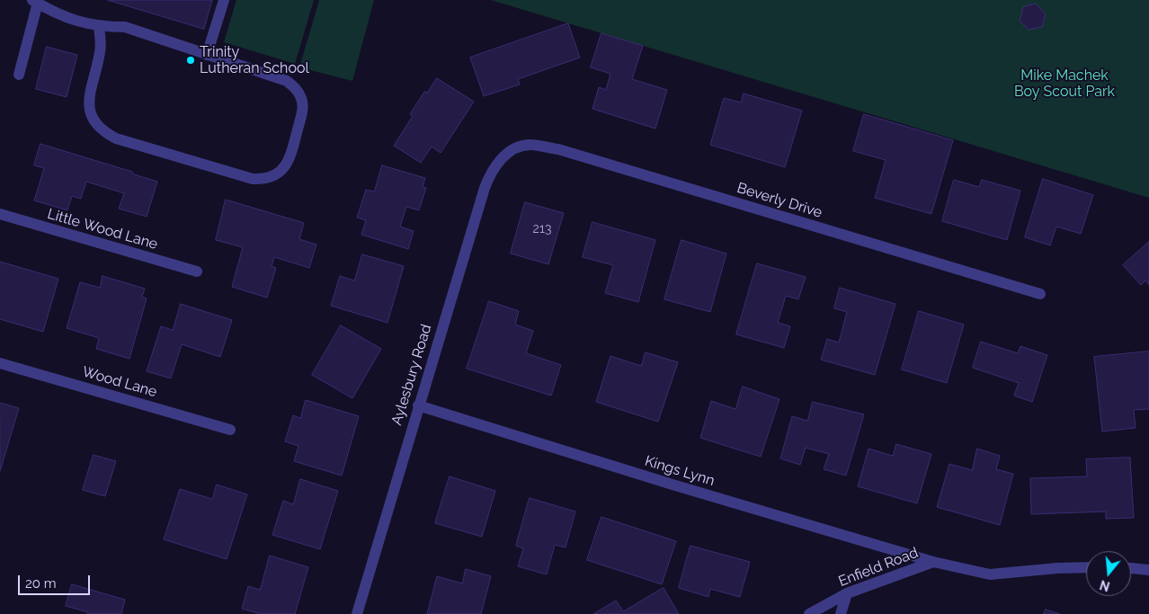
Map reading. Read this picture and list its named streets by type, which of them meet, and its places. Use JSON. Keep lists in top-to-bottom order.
{
  "streets": {
    "street": [
      "Beverly Drive",
      "Little Wood Lane",
      "Aylesbury Road",
      "Wood Lane",
      "Kings Lynn",
      "Enfield Road"
    ]
  },
  "crossings": [
    ["Beverly Drive", "Aylesbury Road"],
    ["Aylesbury Road", "Kings Lynn"],
    ["Kings Lynn", "Enfield Road"]
  ],
  "parks": ["Mike Machek Boy Scout Park"],
  "places": ["Trinity Lutheran School"],
  "house_numbers": ["213"],
  "scale_bar": "20 m",
  "north": "bottom"
}
